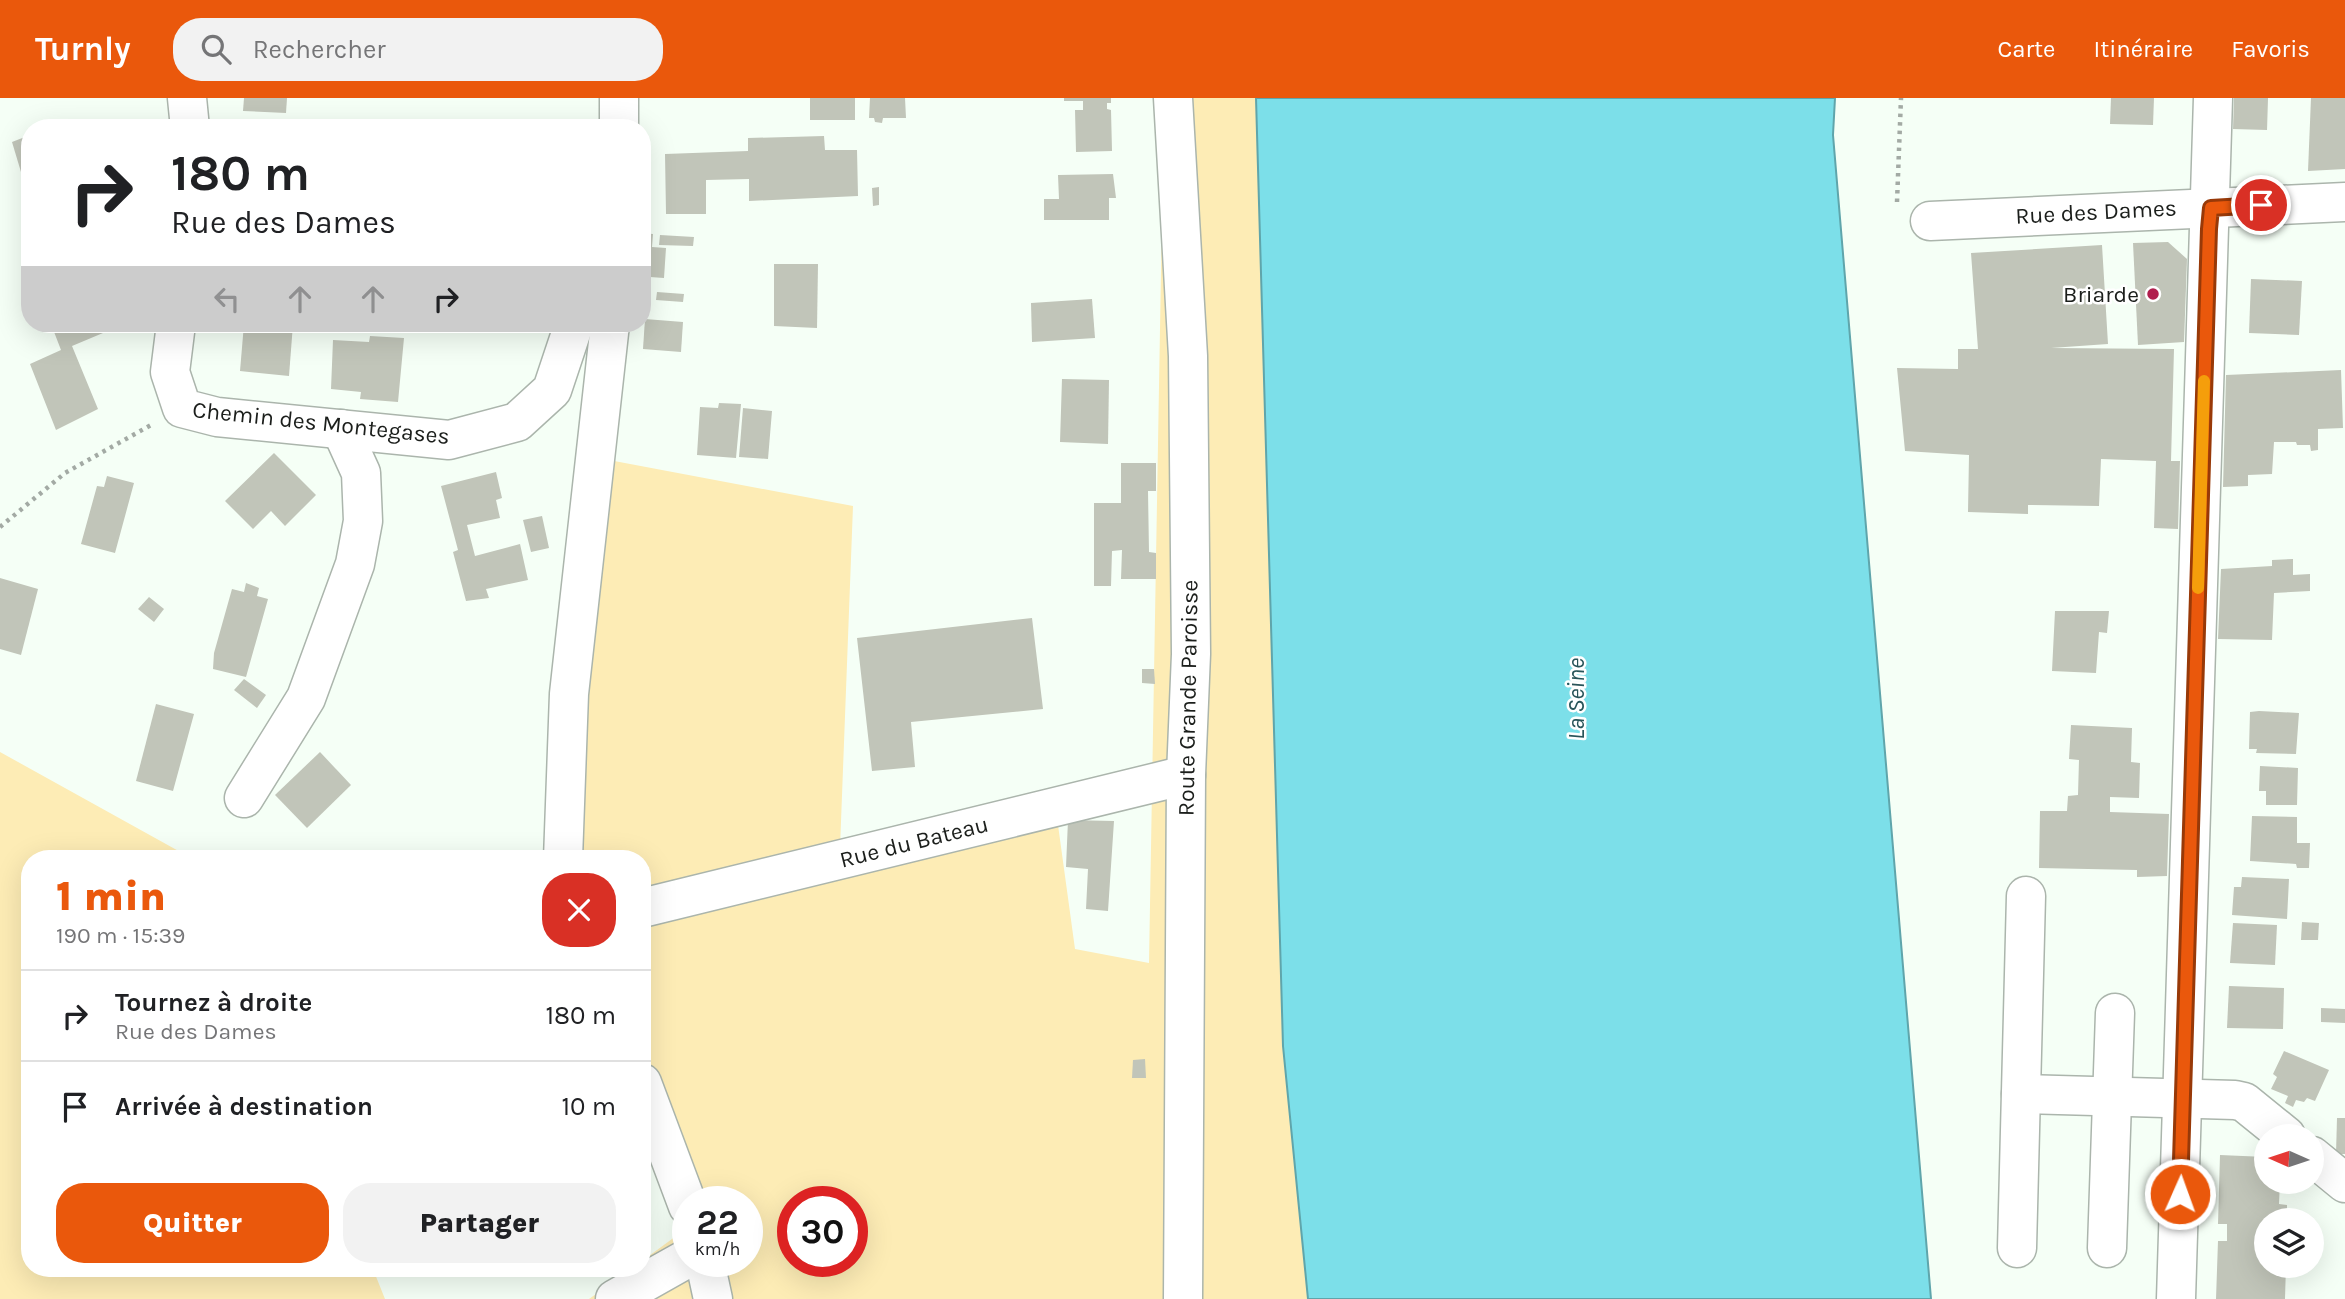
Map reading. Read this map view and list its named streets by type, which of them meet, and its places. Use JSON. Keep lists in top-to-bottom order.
{
  "streets": {
    "street": [
      "Rue des Dames",
      "Chemin des Montegases",
      "Route Grande Paroisse",
      "Rue du Bateau"
    ]
  },
  "crossings": [
    ["Route Grande Paroisse", "Rue du Bateau"]
  ],
  "water": ["La Seine"],
  "places": ["Briarde"],
  "north": "left",
  "page": {
    "header": "Turnly",
    "search": "Rechercher",
    "nav": ["Carte", "Itinéraire", "Favoris"],
    "turn": ["180 m", "Rue des Dames"],
    "heading": ["1 min", "190 m · 15:39"],
    "list": [
      {
        "name": "Tournez à droite",
        "note": "Rue des Dames",
        "value": "180 m"
      },
      {
        "name": "Arrivée à destination",
        "value": "10 m"
      }
    ],
    "buttons": ["Quitter", "Partager"],
    "speed": "22 km/h",
    "limit": "30"
  }
}
